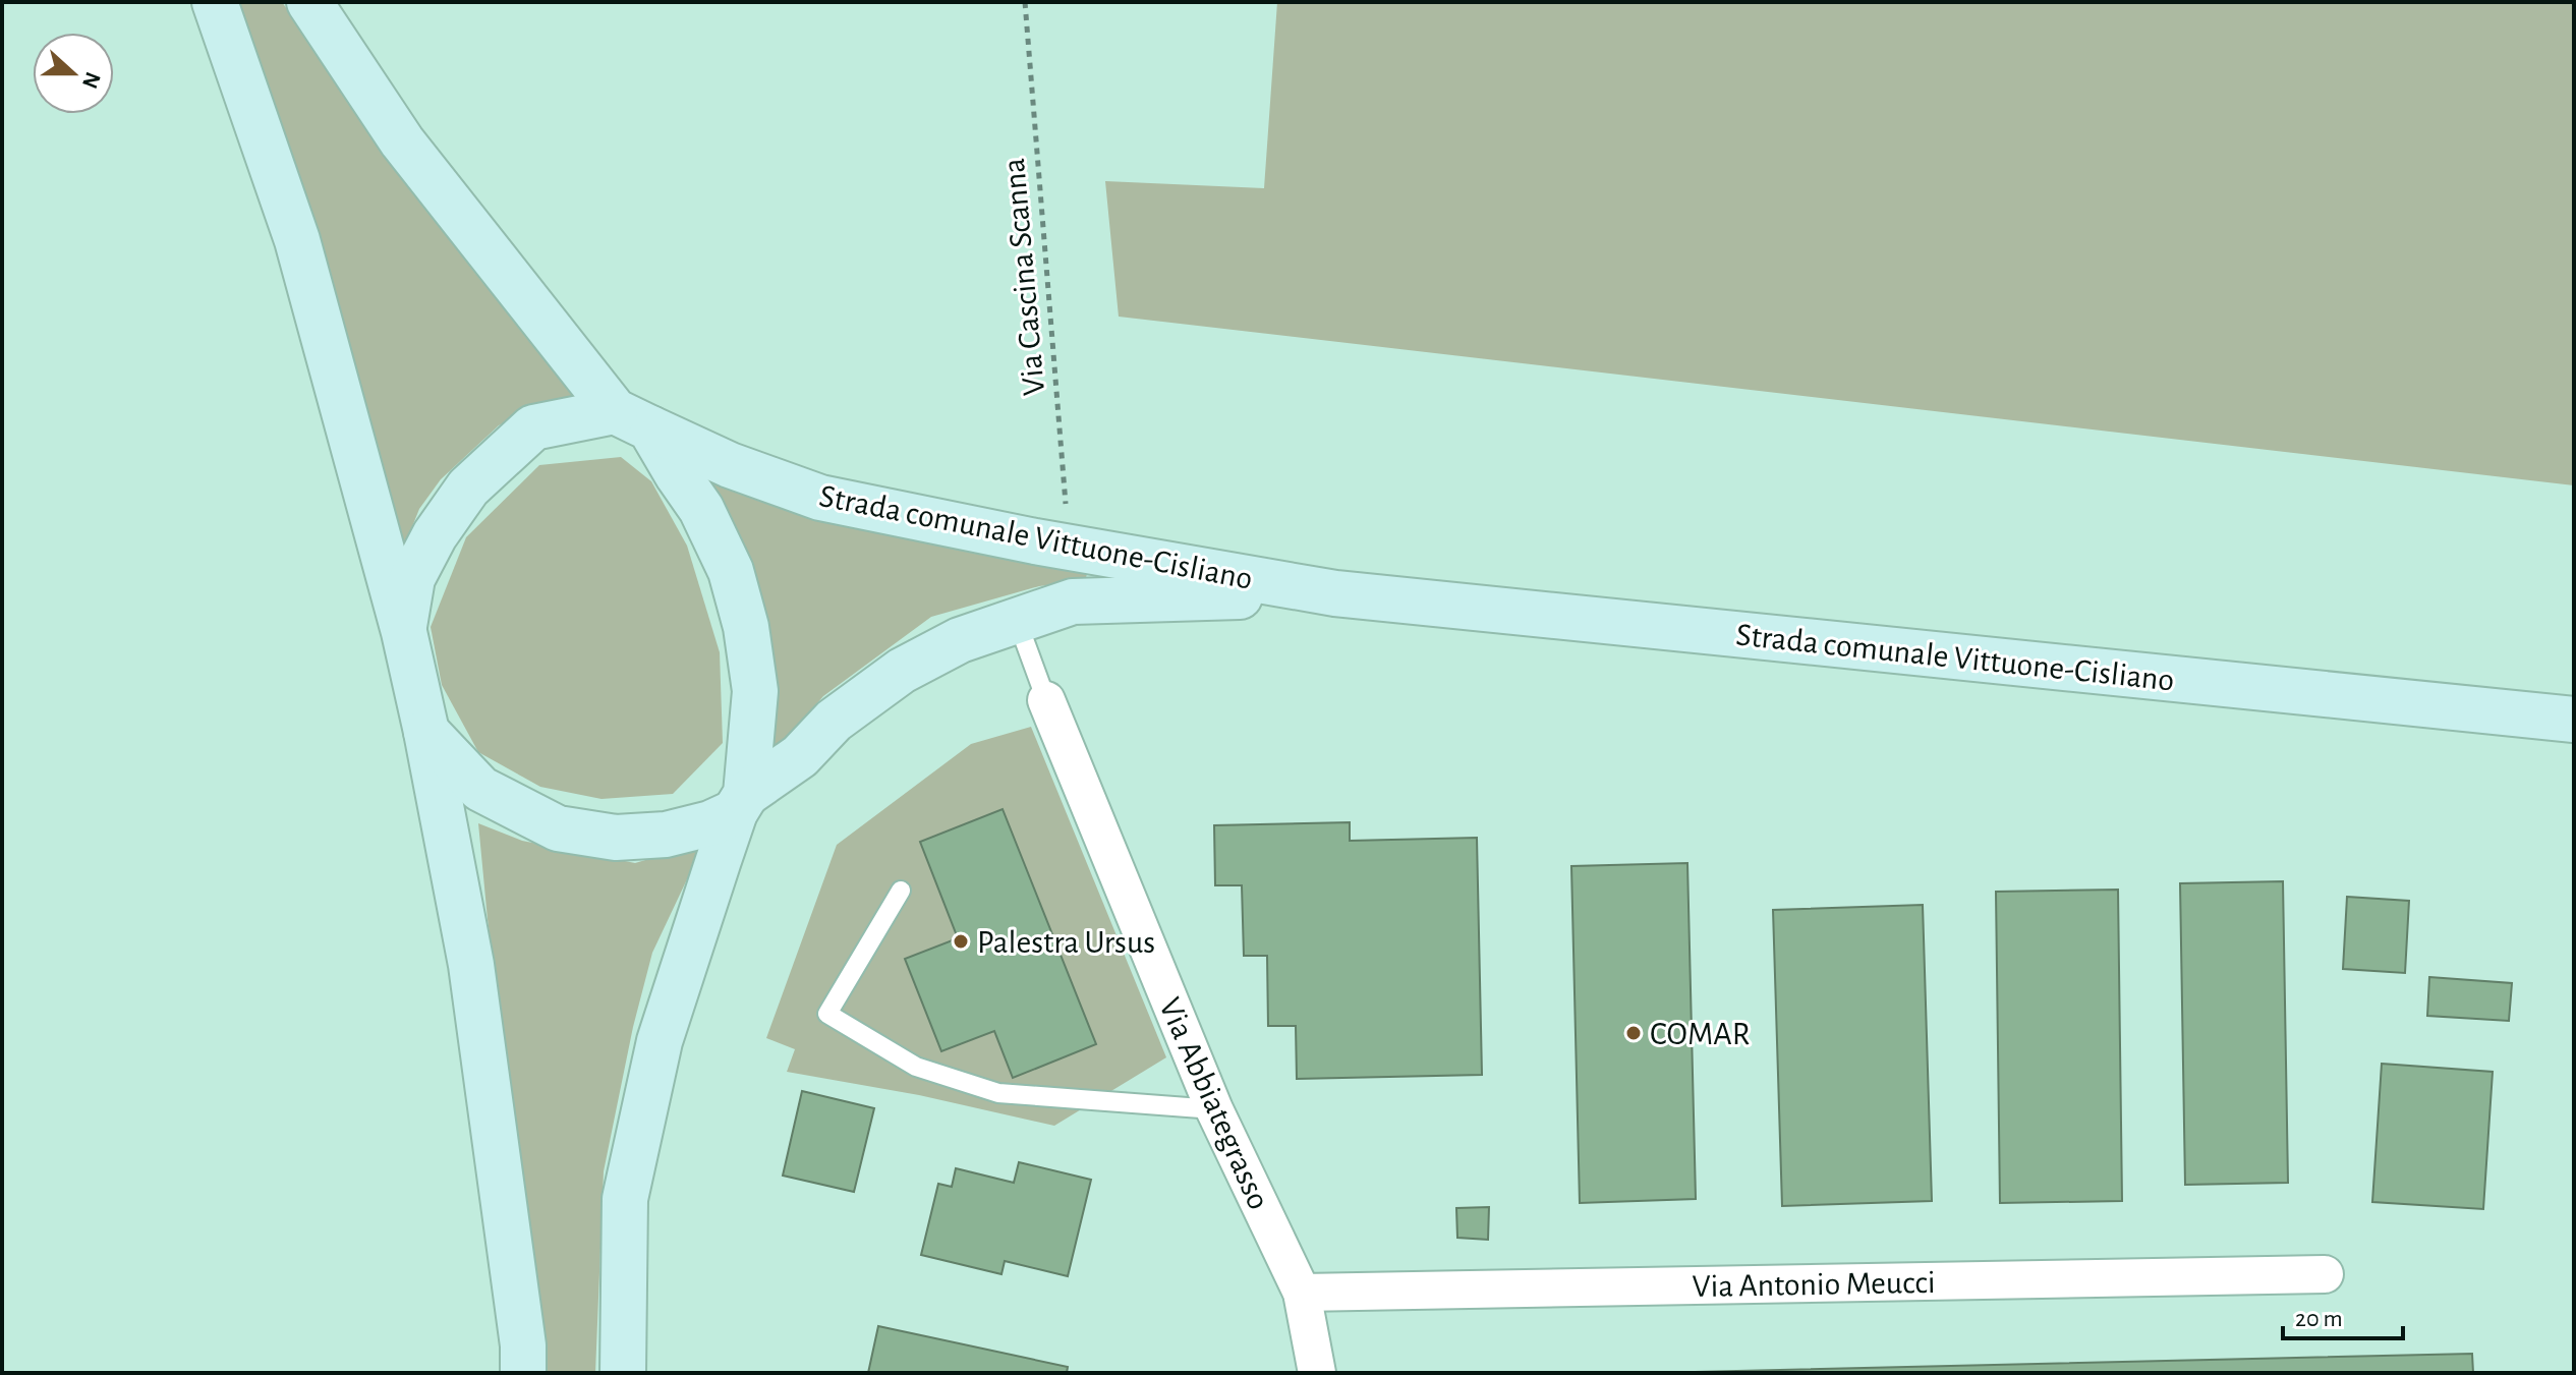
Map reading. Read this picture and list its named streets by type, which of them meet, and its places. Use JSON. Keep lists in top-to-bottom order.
{
  "streets": {
    "main road": ["Strada comunale Vittuone-Cisliano"],
    "street": ["Via Abbiategrasso", "Via Antonio Meucci"],
    "path": ["Via Cascina Scanna"]
  },
  "crossings": [
    ["Via Cascina Scanna", "Strada comunale Vittuone-Cisliano"],
    ["Via Abbiategrasso", "Via Antonio Meucci"]
  ],
  "places": ["Palestra Ursus", "COMAR"],
  "scale_bar": "20 m",
  "north": "right"
}
